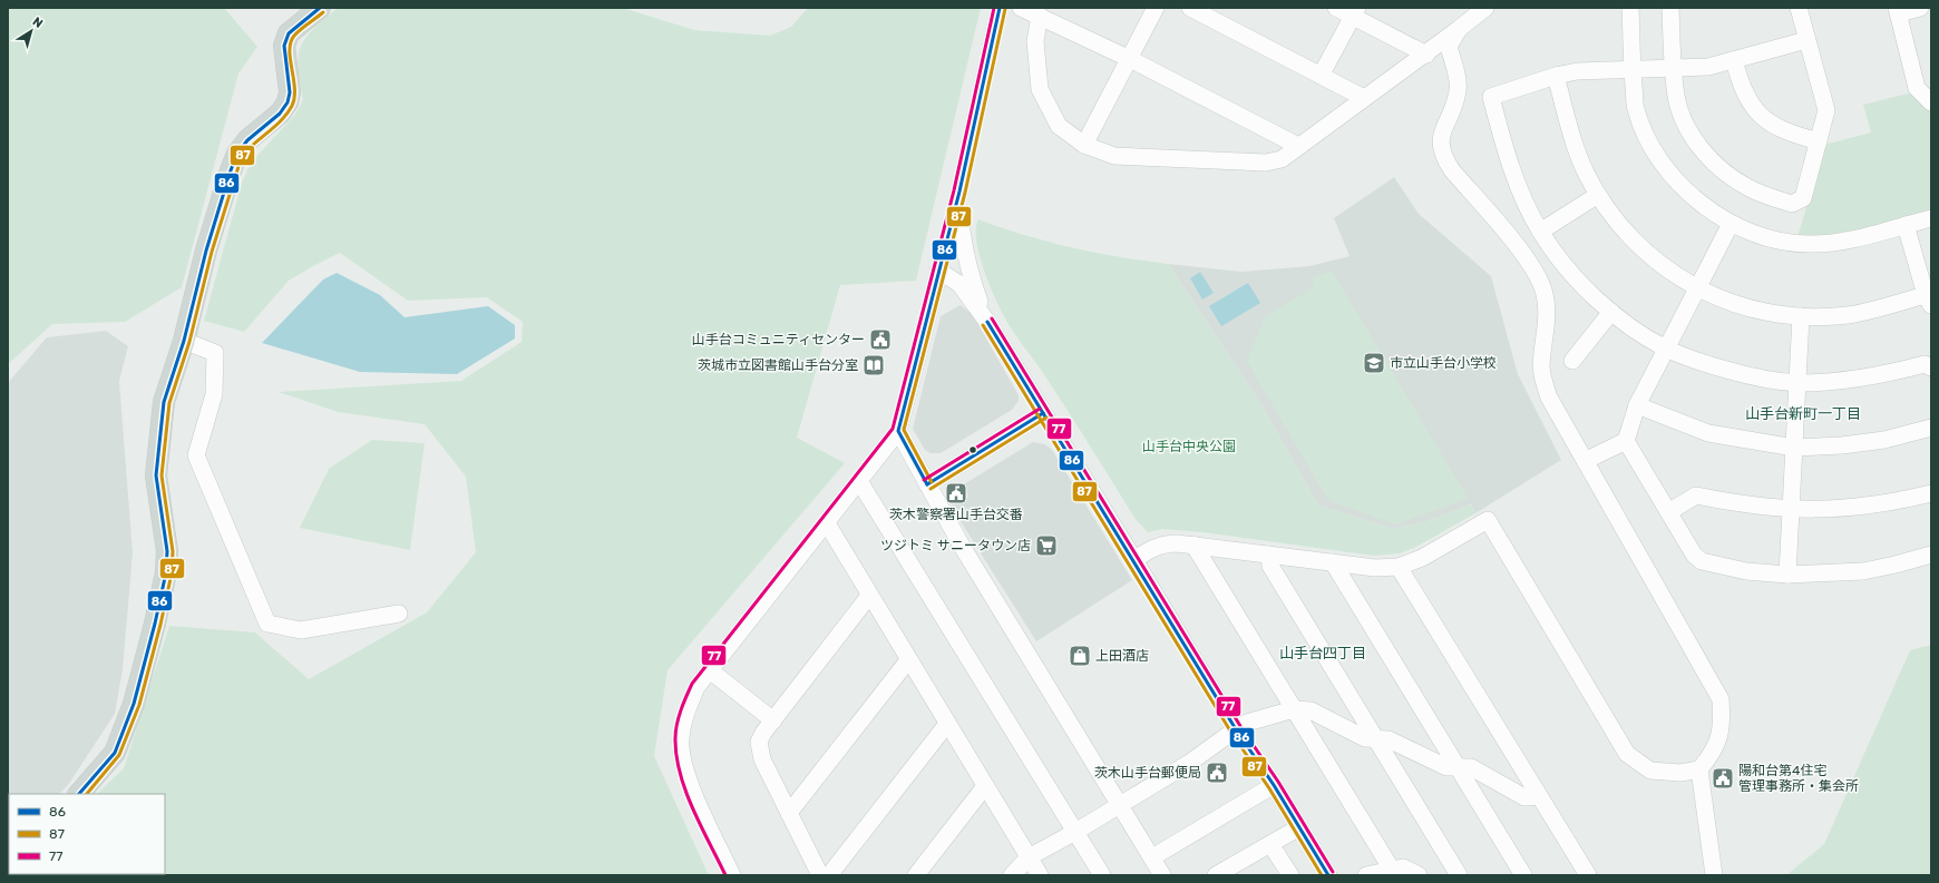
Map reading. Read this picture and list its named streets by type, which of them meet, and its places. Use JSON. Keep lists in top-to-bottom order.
{
  "districts": ["山手台新町一丁目", "山手台四丁目"],
  "parks": ["山手台中央公園"],
  "places": {
    "public building": [
      "山手台コミュニティセンター",
      "茨木警察署山手台交番",
      "茨木山手台郵便局",
      "陽和台第4住宅 管理事務所・集会所"
    ],
    "school or university": ["市立山手台小学校"],
    "library": ["茨城市立図書館山手台分室"],
    "supermarket": ["ツジトミ サニータウン店"],
    "shop": ["上田酒店"]
  },
  "lines": ["transit line 86", "transit line 77", "transit line 87"],
  "legend": ["86", "87", "77"],
  "north": "top right"
}
